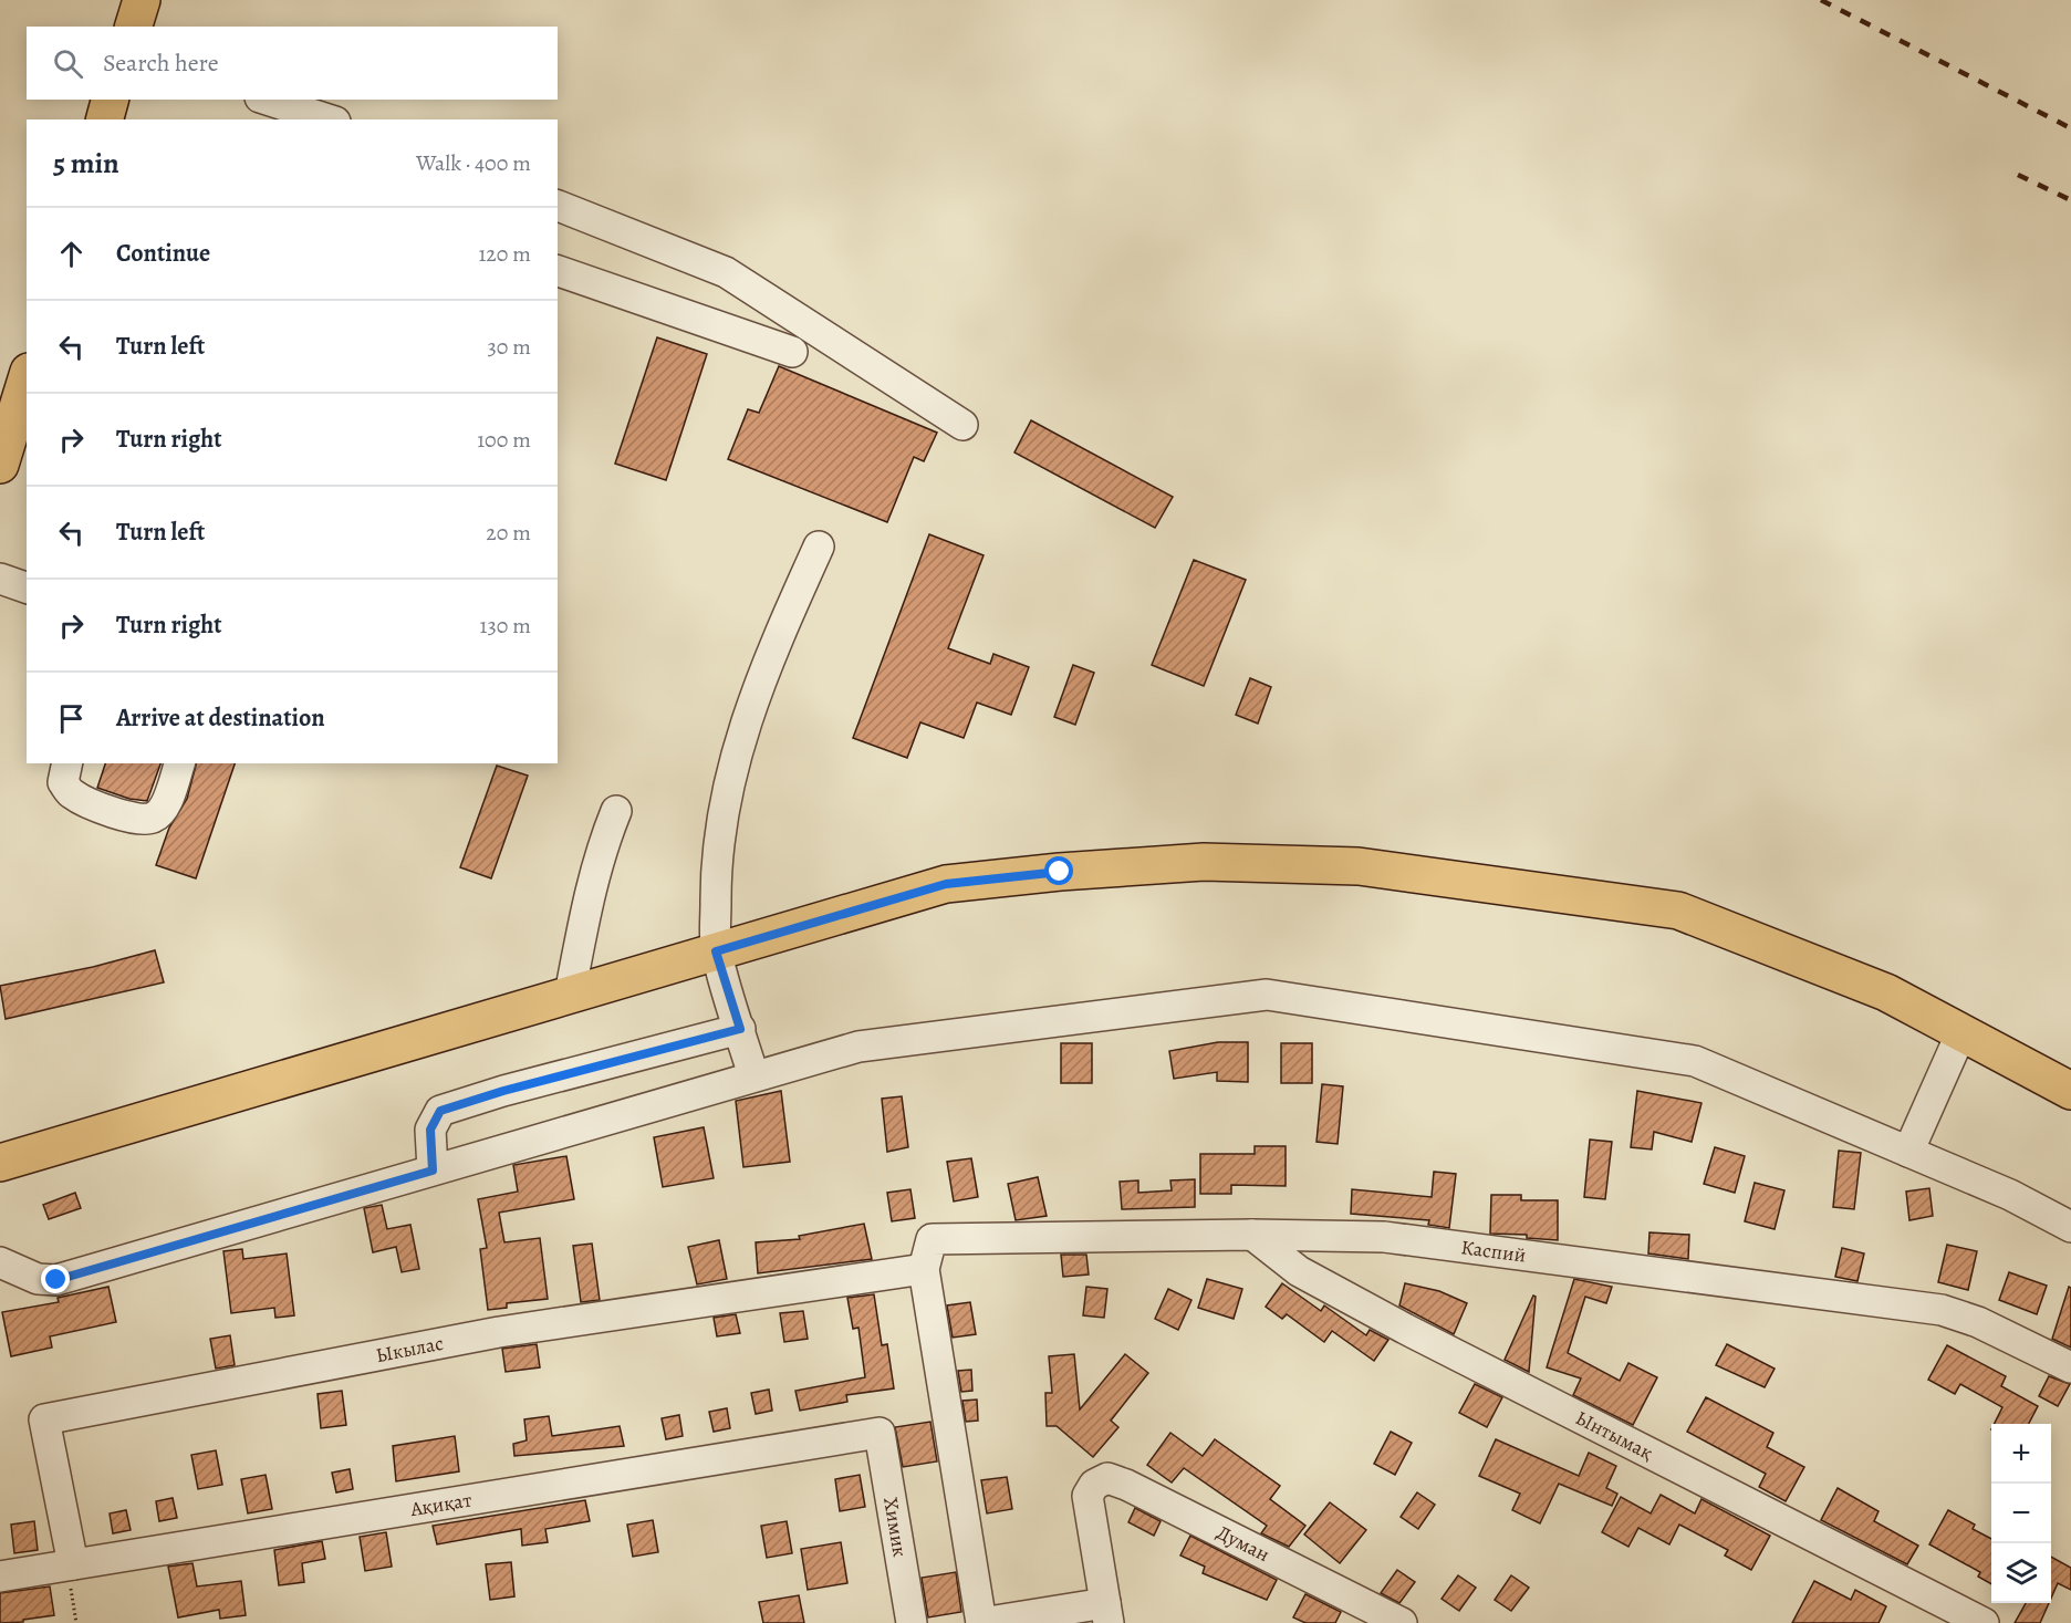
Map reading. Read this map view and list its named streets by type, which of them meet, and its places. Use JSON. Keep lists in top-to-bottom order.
{
  "streets": {
    "street": [
      "Каспий",
      "Ыкылас",
      "Ынтымақ",
      "Ақиқат",
      "Химик",
      "Думан"
    ]
  },
  "crossings": [
    ["Каспий", "Ыкылас"],
    ["Каспий", "Ынтымақ"],
    ["Ыкылас", "Ақиқат"],
    ["Ақиқат", "Химик"]
  ],
  "page": {
    "search": "Search here",
    "heading": ["5 min", "Walk · 400 m"],
    "list": [
      ["Continue", "120 m"],
      ["Turn left", "30 m"],
      ["Turn right", "100 m"],
      ["Turn left", "20 m"],
      ["Turn right", "130 m"],
      "Arrive at destination"
    ],
    "map_buttons": ["+", "−"]
  }
}
